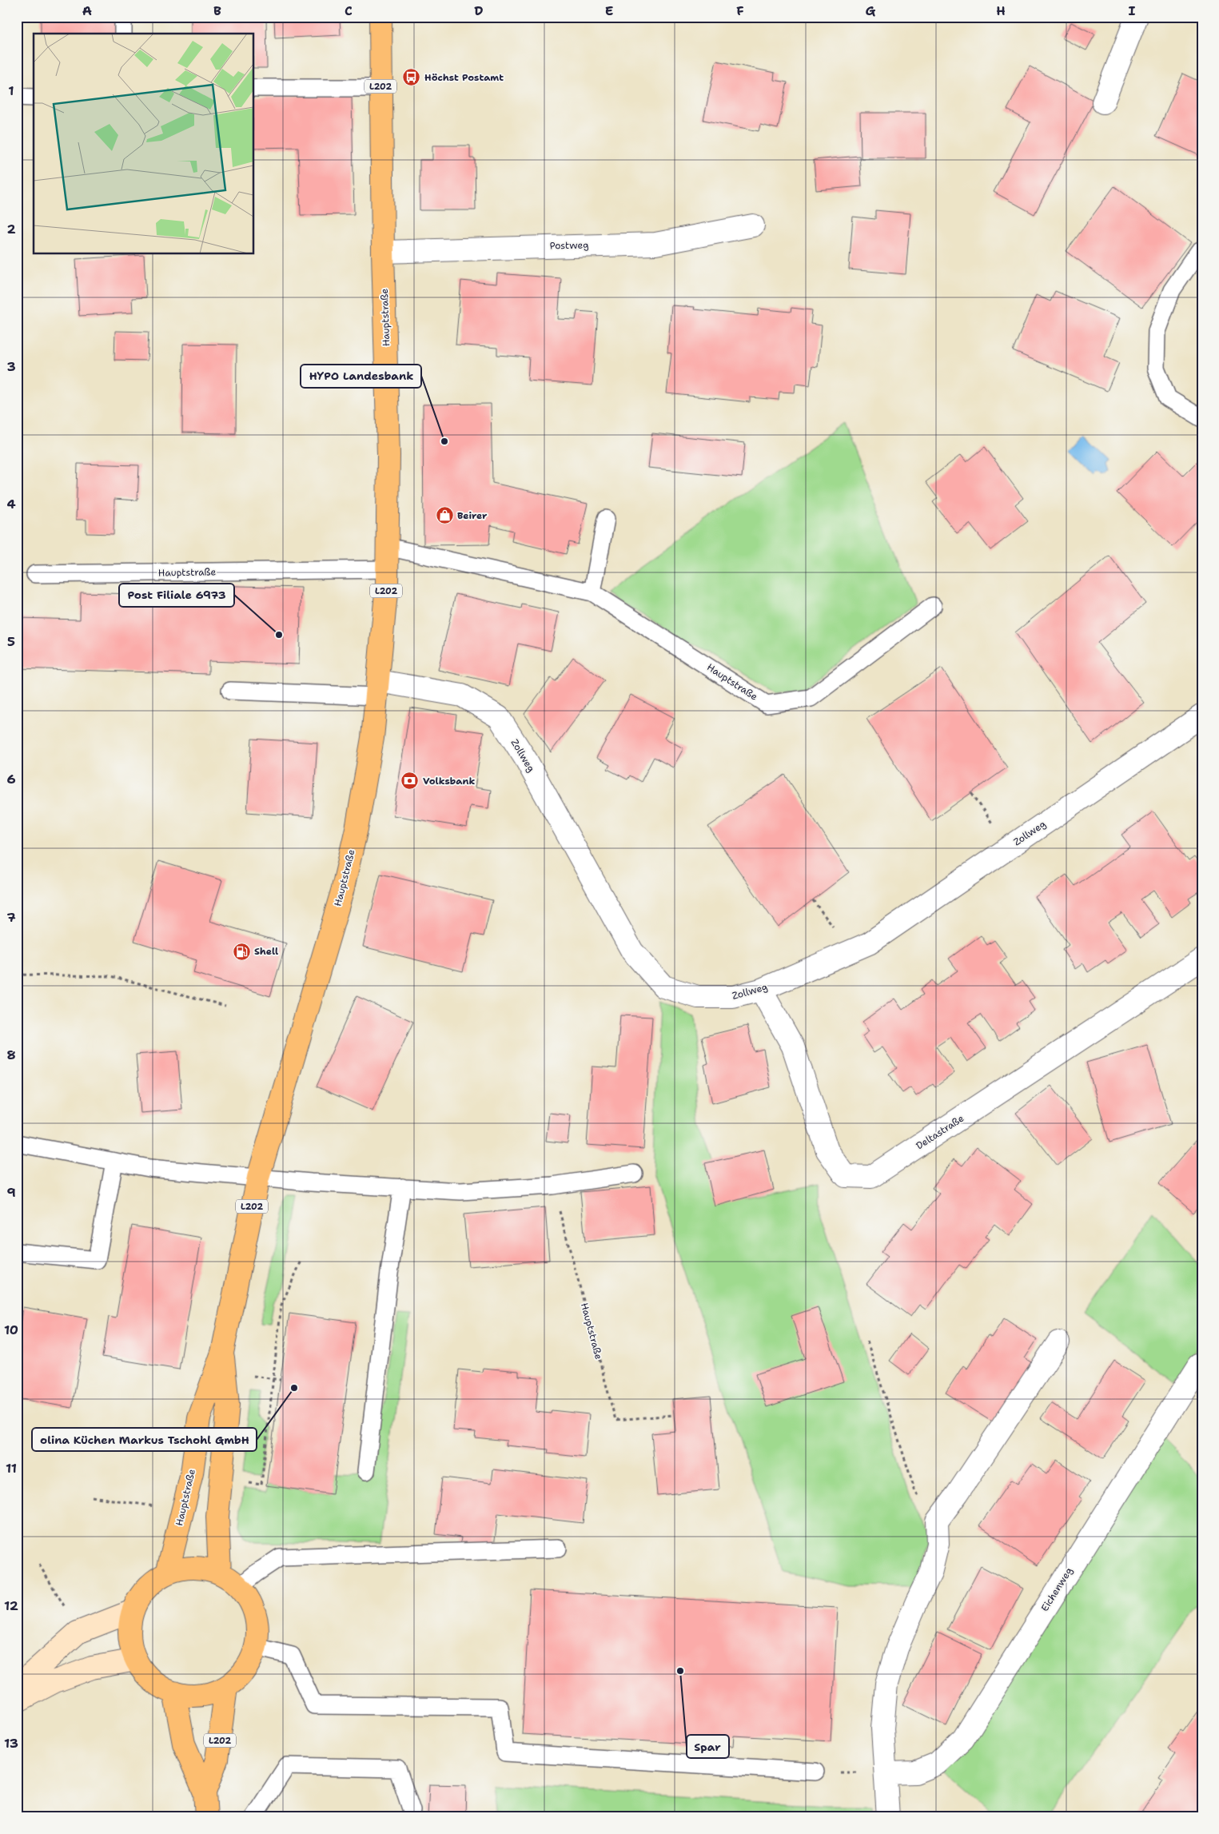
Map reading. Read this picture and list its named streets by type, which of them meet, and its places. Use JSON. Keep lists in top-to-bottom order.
{
  "streets": {
    "main road": ["L202", "Hauptstraße"],
    "street": [
      "Postweg",
      "Zollweg",
      "Deltastraße",
      "Eichenweg"
    ]
  },
  "crossings": [
    ["L202", "Hauptstraße"],
    ["Postweg", "Hauptstraße"],
    ["Hauptstraße", "Zollweg"],
    ["Zollweg", "Deltastraße"]
  ],
  "places": {
    "bus stop": ["Höchst Postamt"],
    "other": [
      "HYPO Landesbank",
      "Post Filiale 6973",
      "olina Küchen Markus Tschohl GmbH",
      "Spar"
    ],
    "shop": ["Beirer"],
    "bank": ["Volksbank"],
    "fuel station": ["Shell"]
  },
  "grid": {
    "columns": [
      "A",
      "B",
      "C",
      "D",
      "E",
      "F",
      "G",
      "H",
      "I"
    ],
    "rows": [
      "1",
      "2",
      "3",
      "4",
      "5",
      "6",
      "7",
      "8",
      "9",
      "10",
      "11",
      "12",
      "13"
    ]
  }
}
